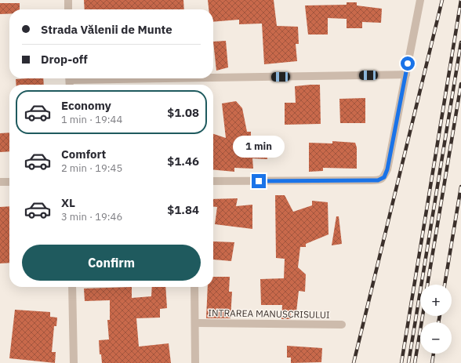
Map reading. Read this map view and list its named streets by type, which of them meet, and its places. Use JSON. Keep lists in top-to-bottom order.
{
  "streets": {
    "street": ["INTRAREA MANUSCRISULUI"]
  },
  "page": {
    "banner": ["Strada Vălenii de Munte", "Drop-off"],
    "list": [
      {
        "name": "Economy",
        "note": "1 min · 19:44",
        "value": "$1.08"
      },
      {
        "name": "Comfort",
        "note": "2 min · 19:45",
        "value": "$1.46"
      },
      {
        "name": "XL",
        "note": "3 min · 19:46",
        "value": "$1.84"
      }
    ],
    "bubble": "1 min",
    "buttons": "Confirm",
    "map_buttons": ["+", "−"]
  }
}
